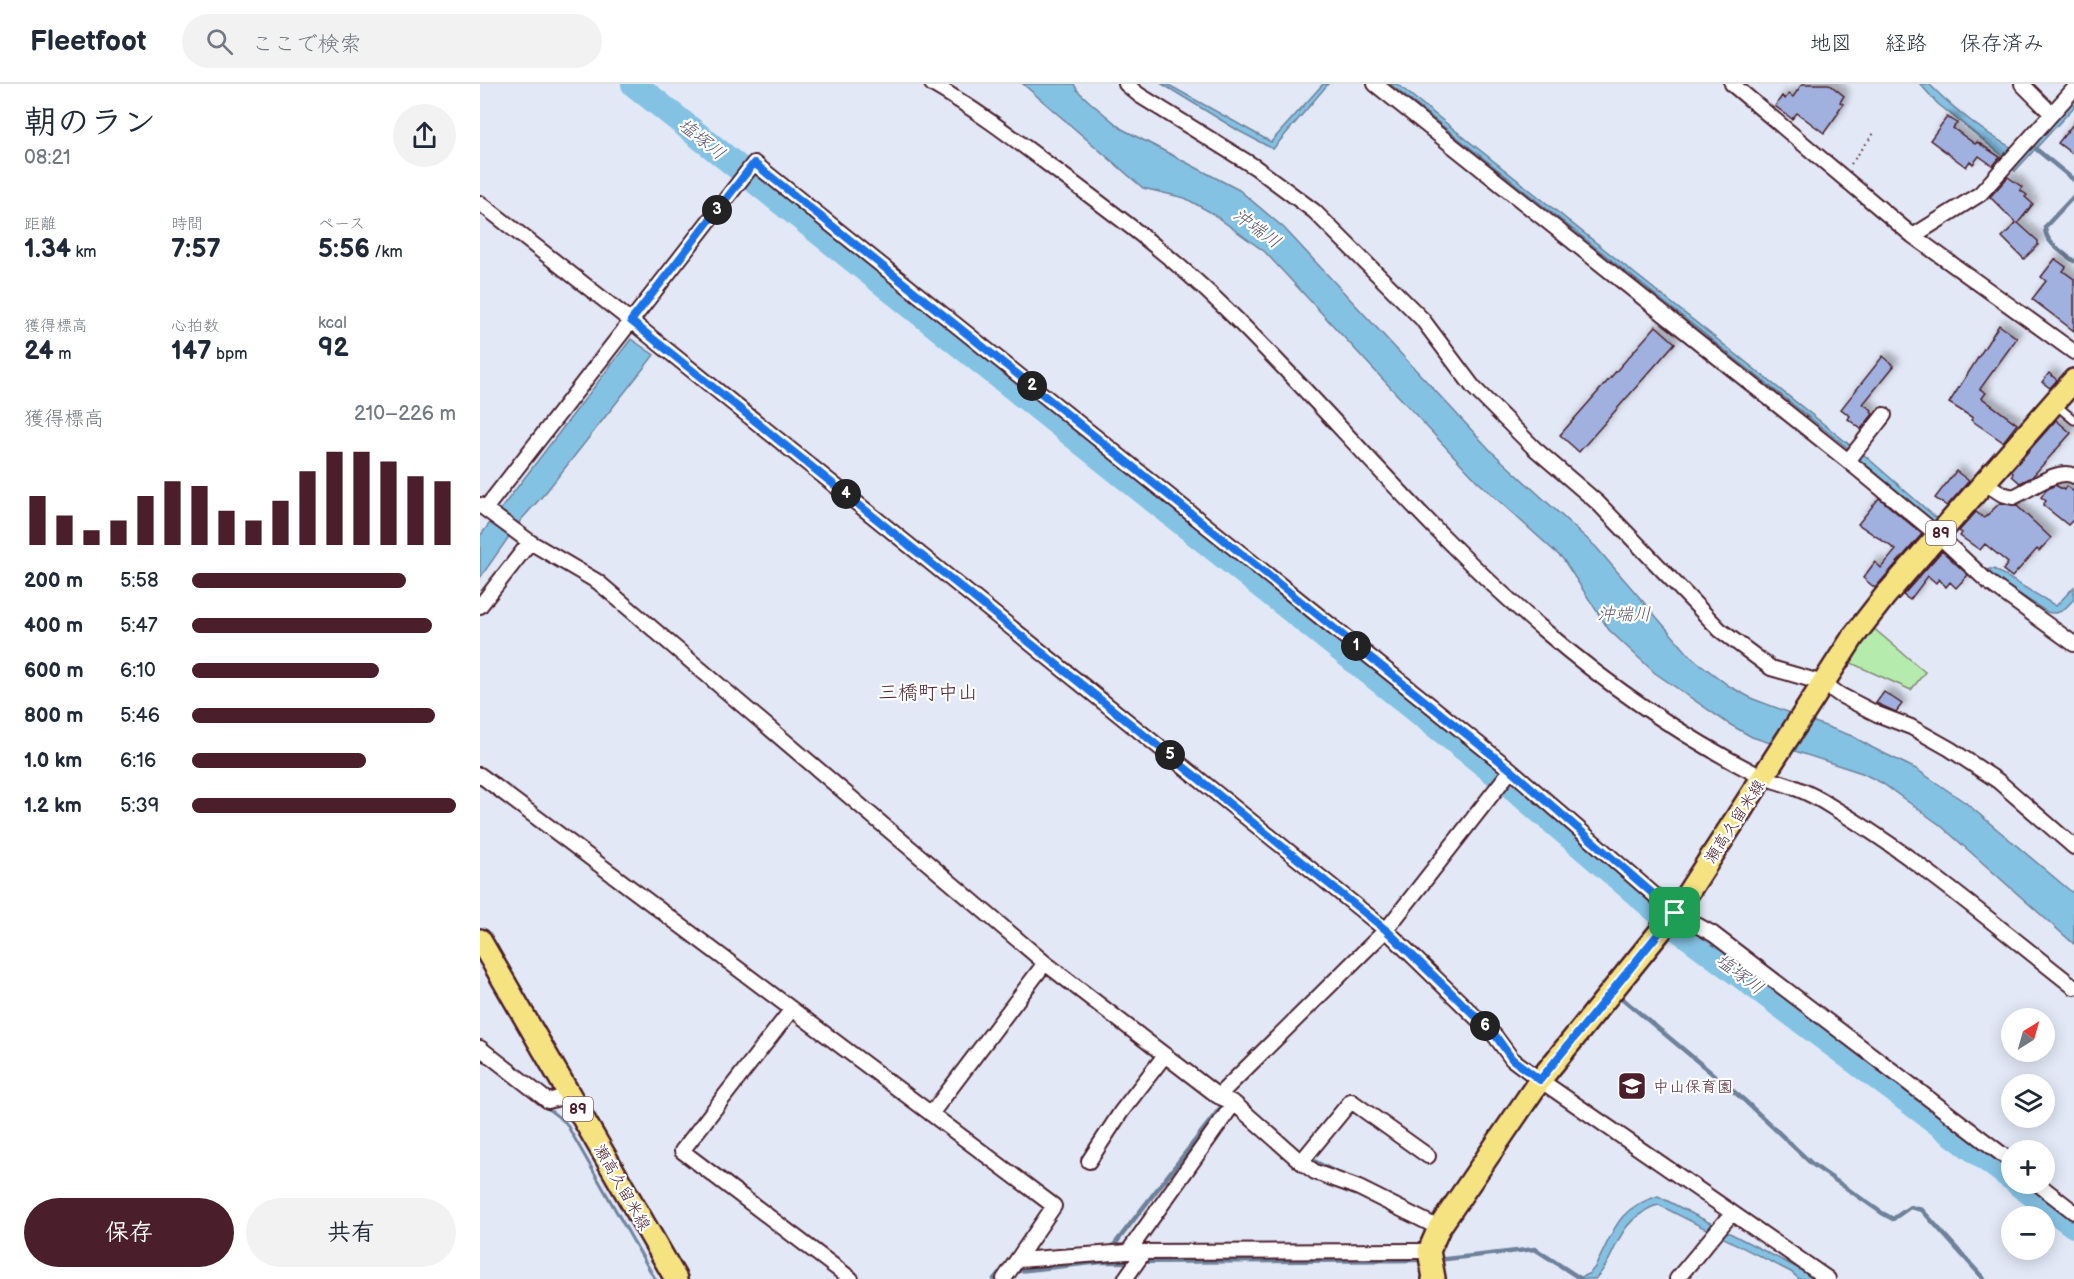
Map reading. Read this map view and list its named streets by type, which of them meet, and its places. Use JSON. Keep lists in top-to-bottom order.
{
  "streets": {
    "main road": ["89", "瀬高久留米線"]
  },
  "districts": ["三橋町中山"],
  "water": ["塩塚川", "沖端川"],
  "places": {
    "school or university": ["中山保育園"]
  },
  "north": "top right",
  "page": {
    "header": "Fleetfoot",
    "search": "ここで検索",
    "nav": ["地図", "経路", "保存済み"],
    "heading": ["朝のラン", "08:21"],
    "stats": [
      ["距離", "1.34 km"],
      ["時間", "7:57"],
      ["ペース", "5:56 /km"],
      ["獲得標高", "24 m"],
      ["心拍数", "147 bpm"],
      ["kcal", "92"]
    ],
    "pins": [
      "3",
      "2",
      "4",
      "1",
      "5",
      "6"
    ],
    "chart": ["獲得標高", "210–226 m"],
    "list": [
      {
        "name": "200 m",
        "note": "5:58"
      },
      {
        "name": "400 m",
        "note": "5:47"
      },
      {
        "name": "600 m",
        "note": "6:10"
      },
      {
        "name": "800 m",
        "note": "5:46"
      },
      {
        "name": "1.0 km",
        "note": "6:16"
      },
      {
        "name": "1.2 km",
        "note": "5:39"
      }
    ],
    "map_buttons": ["+", "−"],
    "buttons": ["保存", "共有"]
  }
}
